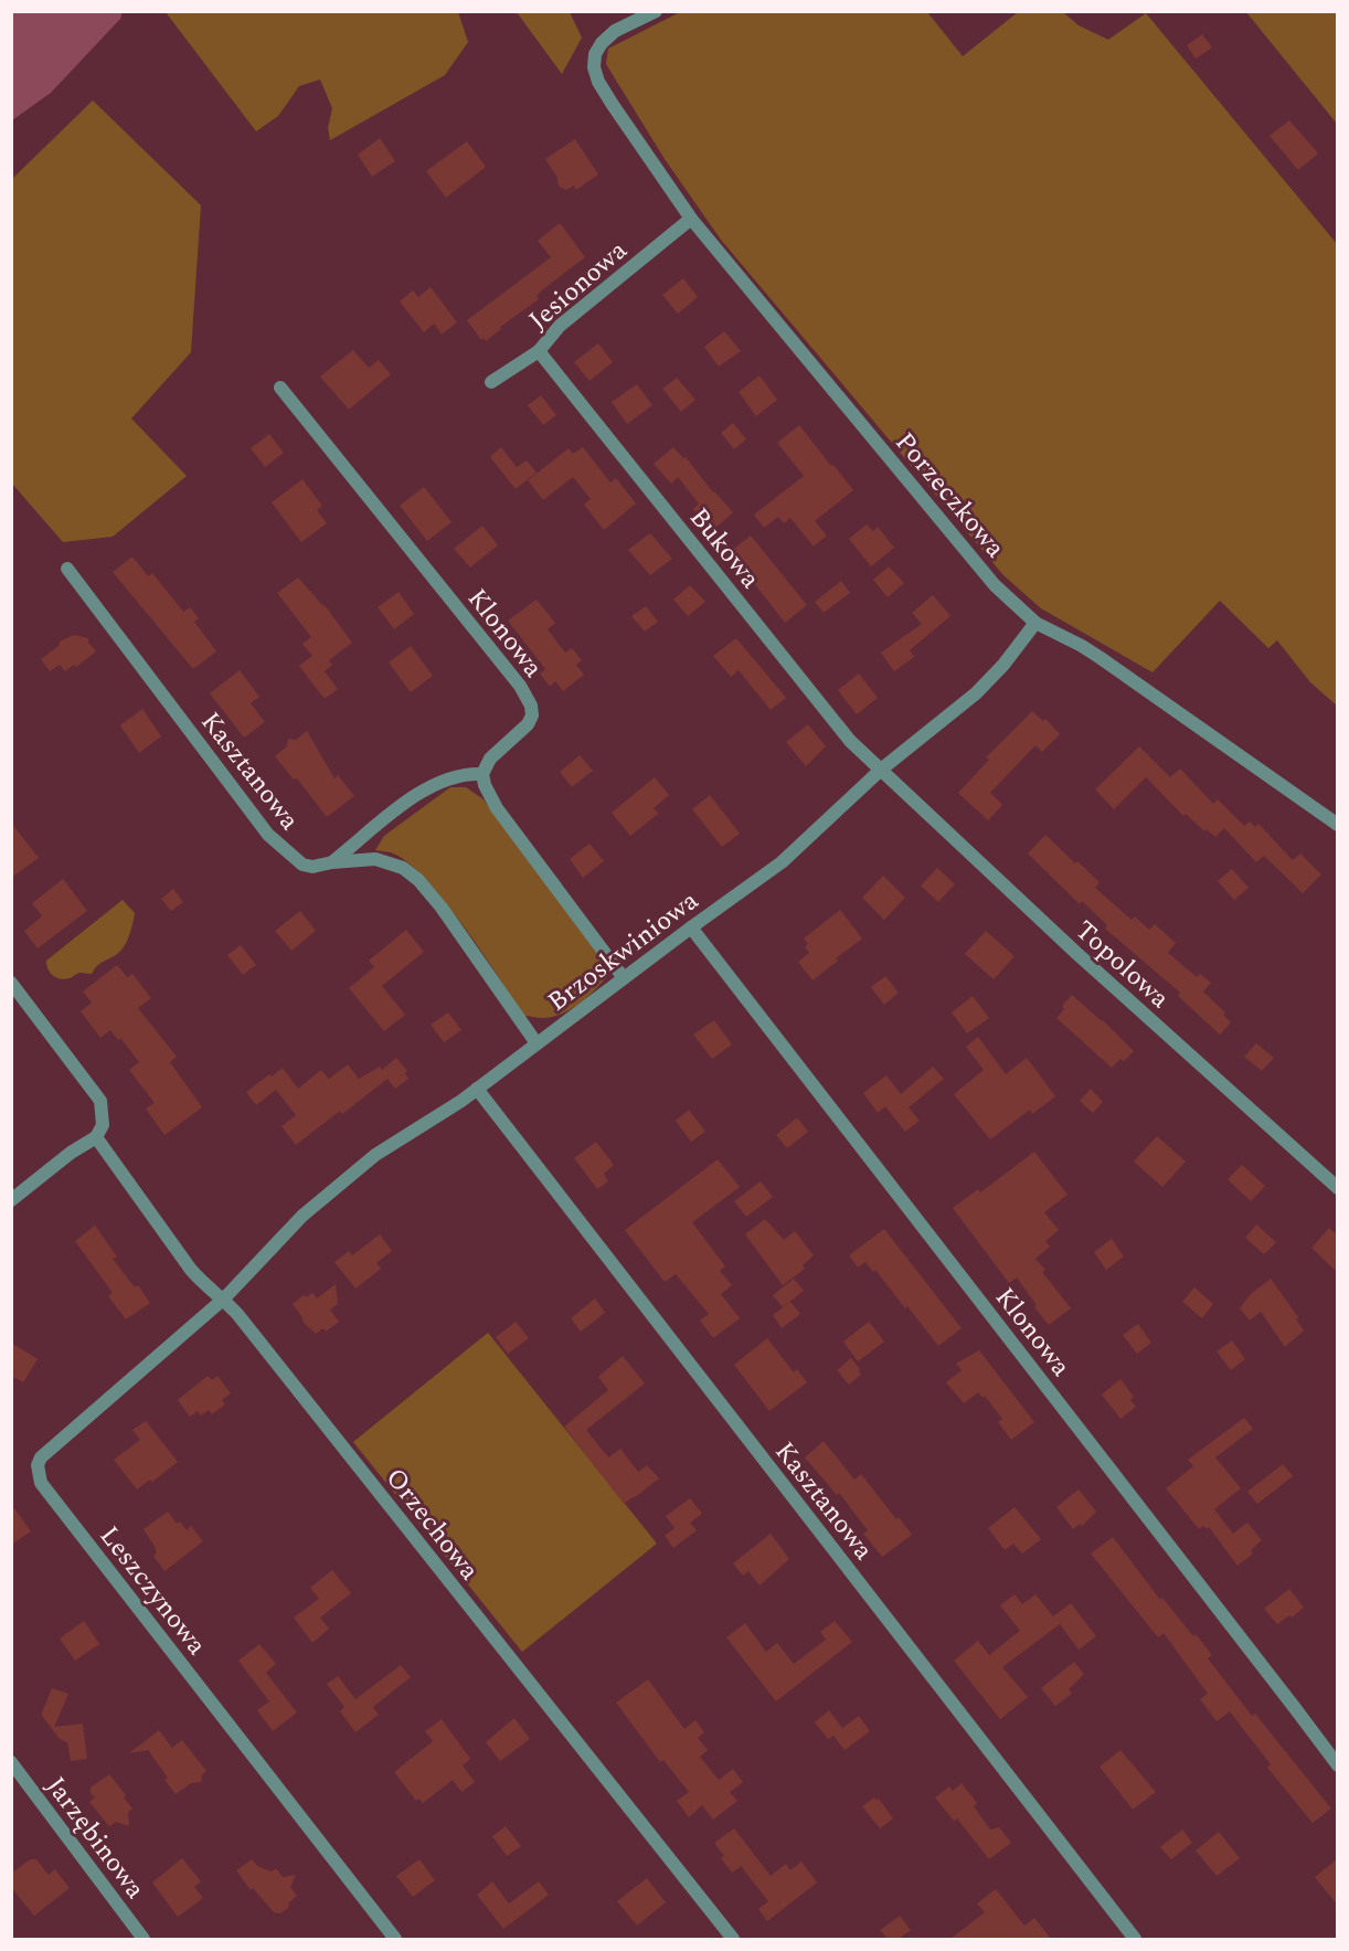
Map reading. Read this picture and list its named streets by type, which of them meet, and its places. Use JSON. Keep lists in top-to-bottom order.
{
  "streets": {
    "street": [
      "Jesionowa",
      "Porzeczkowa",
      "Bukowa",
      "Klonowa",
      "Kasztanowa",
      "Brzoskwiniowa",
      "Topolowa",
      "Orzechowa",
      "Leszczynowa",
      "Jarzębinowa"
    ]
  },
  "crossings": [
    ["Jesionowa", "Porzeczkowa"],
    ["Jesionowa", "Bukowa"],
    ["Porzeczkowa", "Brzoskwiniowa"],
    ["Bukowa", "Brzoskwiniowa"],
    ["Bukowa", "Topolowa"],
    ["Klonowa", "Brzoskwiniowa"],
    ["Kasztanowa", "Brzoskwiniowa"],
    ["Brzoskwiniowa", "Topolowa"],
    ["Brzoskwiniowa", "Orzechowa"],
    ["Brzoskwiniowa", "Leszczynowa"],
    ["Orzechowa", "Leszczynowa"]
  ]
}
